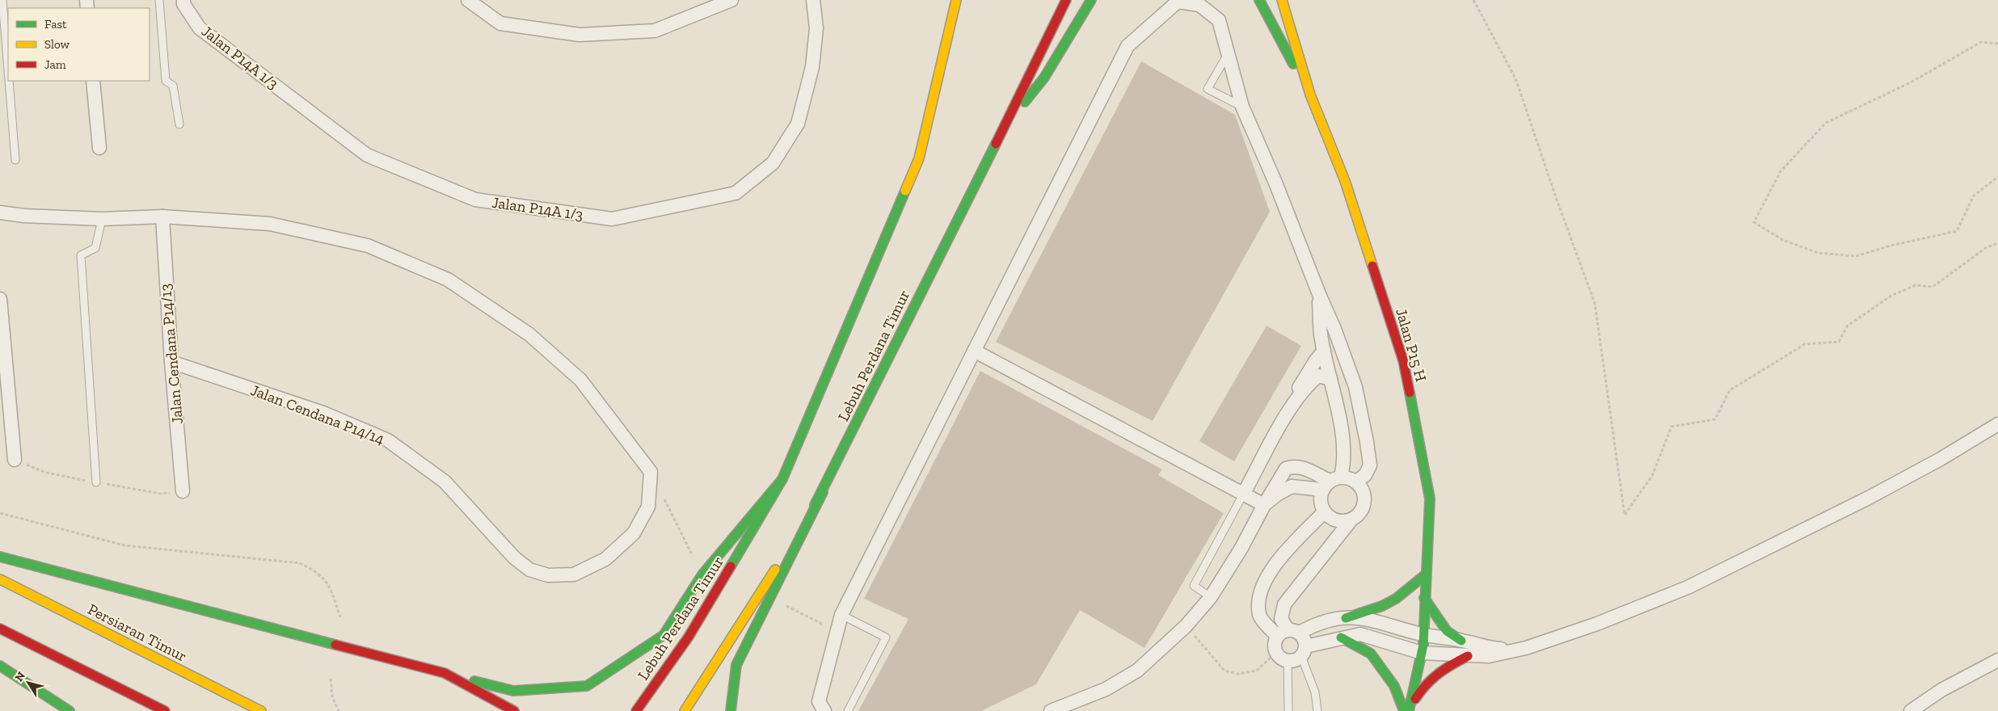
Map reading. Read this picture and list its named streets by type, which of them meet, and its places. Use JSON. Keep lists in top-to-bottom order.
{
  "streets": {
    "main road": ["Jalan P15 H", "Lebuh Perdana Timur", "Persiaran Timur"],
    "street": ["Jalan P14A 1/3", "Jalan Cendana P14/13", "Jalan Cendana P14/14"]
  },
  "crossings": [
    ["Jalan Cendana P14/13", "Jalan Cendana P14/14"]
  ],
  "legend": ["Fast", "Slow", "Jam"],
  "north": "top left"
}
